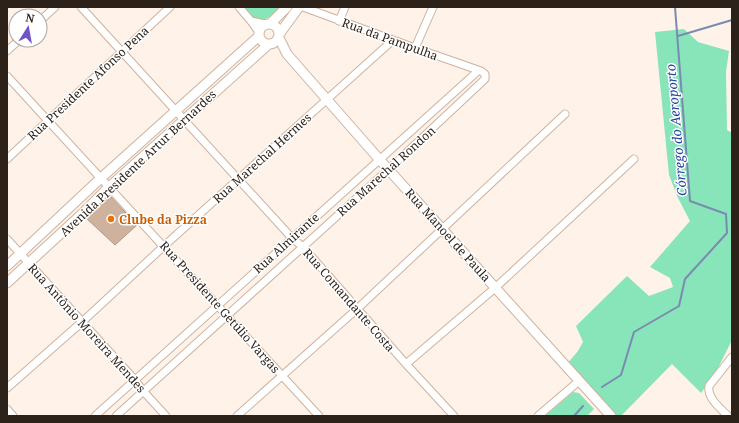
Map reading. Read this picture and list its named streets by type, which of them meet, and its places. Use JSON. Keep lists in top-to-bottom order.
{
  "streets": {
    "main road": ["Avenida Presidente Artur Bernardes", "Rua Manoel de Paula"],
    "street": [
      "Rua da Pampulha",
      "Rua Presidente Afonso Pena",
      "Rua Marechal Hermes",
      "Rua Marechal Rondon",
      "Rua Almirante",
      "Rua Comandante Costa",
      "Rua Presidente Getúlio Vargas",
      "Rua Antônio Moreira Mendes"
    ]
  },
  "crossings": [
    ["Rua da Pampulha", "Rua Marechal Hermes"],
    ["Rua da Pampulha", "Rua Marechal Rondon"],
    ["Rua da Pampulha", "Rua Almirante"],
    ["Rua Presidente Afonso Pena", "Rua Comandante Costa"],
    ["Rua Presidente Afonso Pena", "Rua Presidente Getúlio Vargas"],
    ["Rua Marechal Hermes", "Rua Manoel de Paula"],
    ["Rua Marechal Hermes", "Rua Comandante Costa"],
    ["Rua Marechal Hermes", "Rua Presidente Getúlio Vargas"],
    ["Rua Marechal Hermes", "Rua Antônio Moreira Mendes"],
    ["Avenida Presidente Artur Bernardes", "Rua Manoel de Paula"],
    ["Avenida Presidente Artur Bernardes", "Rua Comandante Costa"],
    ["Avenida Presidente Artur Bernardes", "Rua Presidente Getúlio Vargas"],
    ["Avenida Presidente Artur Bernardes", "Rua Antônio Moreira Mendes"],
    ["Rua Marechal Rondon", "Rua Manoel de Paula"],
    ["Rua Marechal Rondon", "Rua Almirante"],
    ["Rua Marechal Rondon", "Rua Comandante Costa"],
    ["Rua Marechal Rondon", "Rua Presidente Getúlio Vargas"],
    ["Rua Marechal Rondon", "Rua Antônio Moreira Mendes"],
    ["Rua Manoel de Paula", "Rua Almirante"],
    ["Rua Almirante", "Rua Comandante Costa"],
    ["Rua Almirante", "Rua Presidente Getúlio Vargas"],
    ["Rua Almirante", "Rua Antônio Moreira Mendes"]
  ],
  "water": ["Córrego do Aeroporto"],
  "places": ["Clube da Pizza"],
  "north": "top"
}
